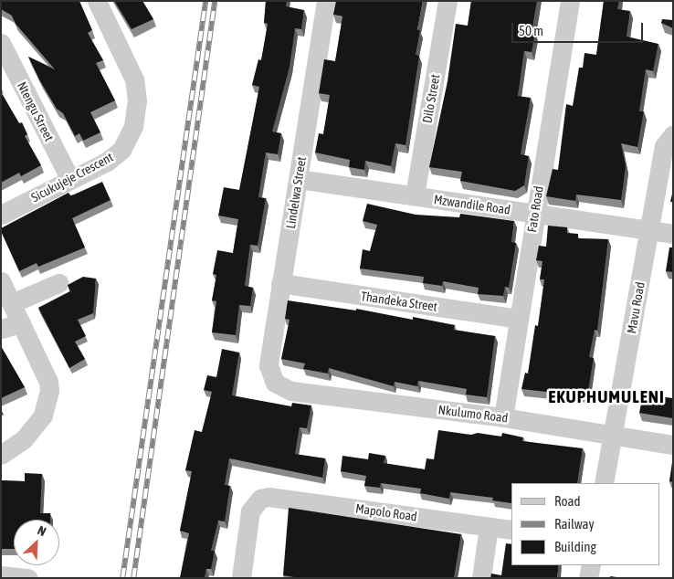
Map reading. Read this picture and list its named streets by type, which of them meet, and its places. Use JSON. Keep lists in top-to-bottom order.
{
  "streets": {
    "street": [
      "Dilo Street",
      "Ntengu Street",
      "Sicukujeje Crescent",
      "Lindelwa Street",
      "Mzwandile Road",
      "Fato Road",
      "Thandeka Street",
      "Mavu Road",
      "Nkulumo Road",
      "Mapolo Road"
    ]
  },
  "crossings": [
    ["Dilo Street", "Mzwandile Road"],
    ["Ntengu Street", "Sicukujeje Crescent"],
    ["Lindelwa Street", "Mzwandile Road"],
    ["Lindelwa Street", "Thandeka Street"],
    ["Lindelwa Street", "Nkulumo Road"],
    ["Mzwandile Road", "Fato Road"],
    ["Mzwandile Road", "Mavu Road"],
    ["Fato Road", "Thandeka Street"],
    ["Fato Road", "Nkulumo Road"],
    ["Mavu Road", "Nkulumo Road"]
  ],
  "districts": ["EKUPHUMULENI"],
  "legend": ["Road", "Railway", "Building"],
  "scale_bar": "50 m",
  "north": "top right"
}
